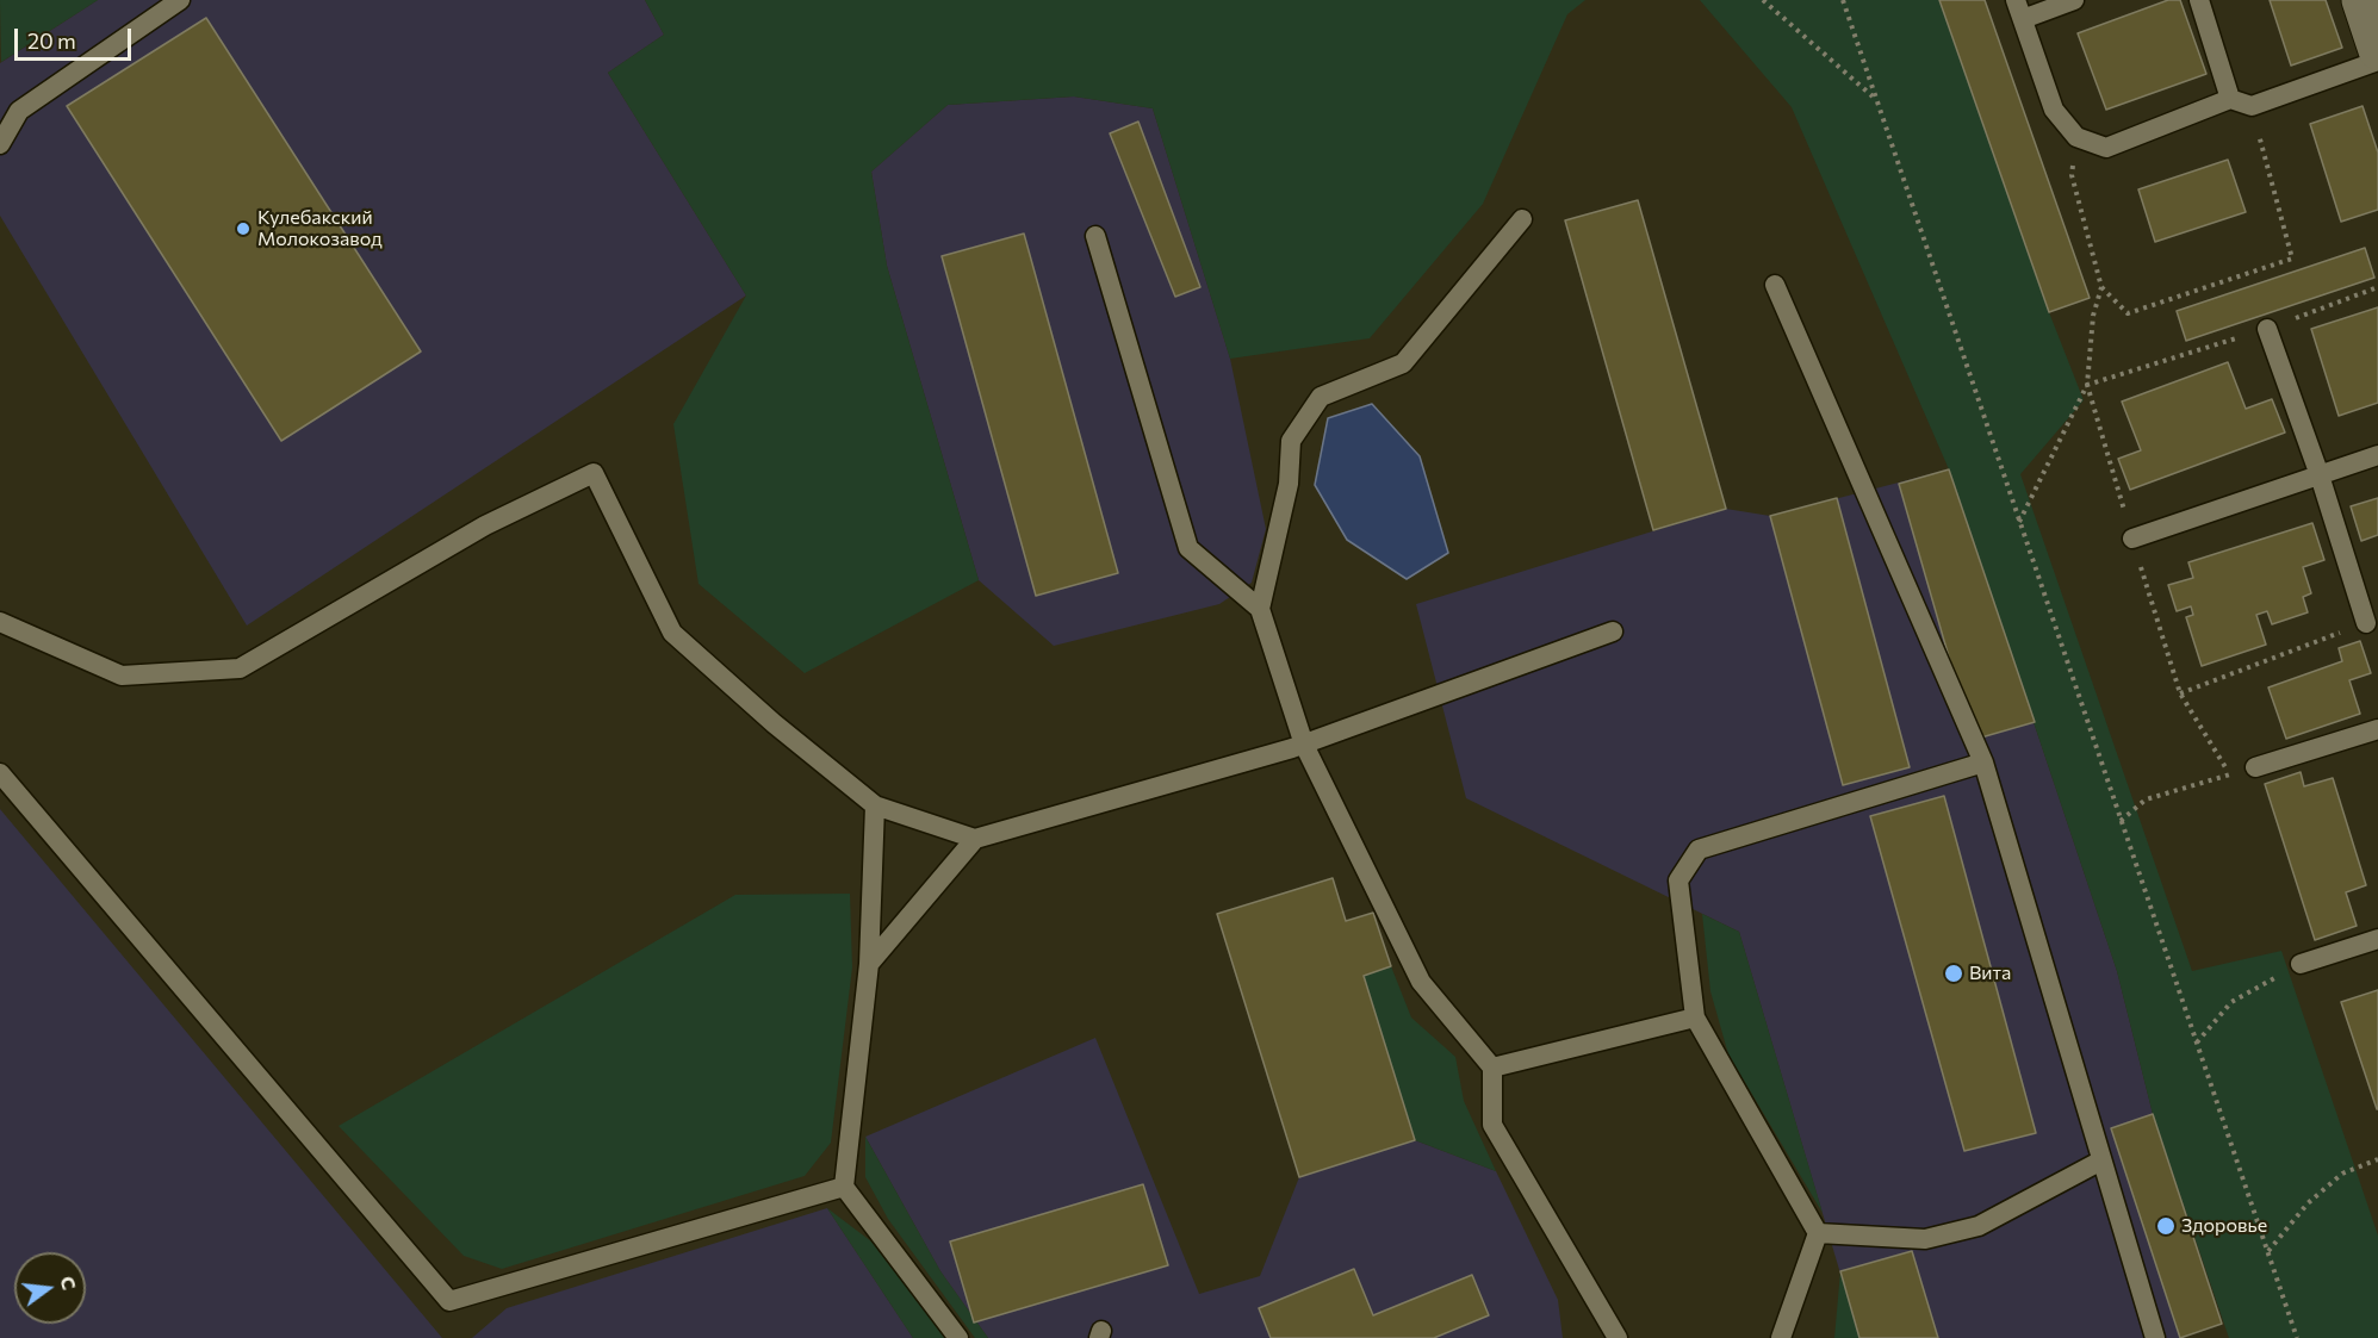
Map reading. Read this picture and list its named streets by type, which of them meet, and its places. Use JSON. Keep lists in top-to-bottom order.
{
  "places": ["Кулебакский Молокозавод", "Вита", "Здоровье"],
  "scale_bar": "20 m",
  "north": "right"
}
